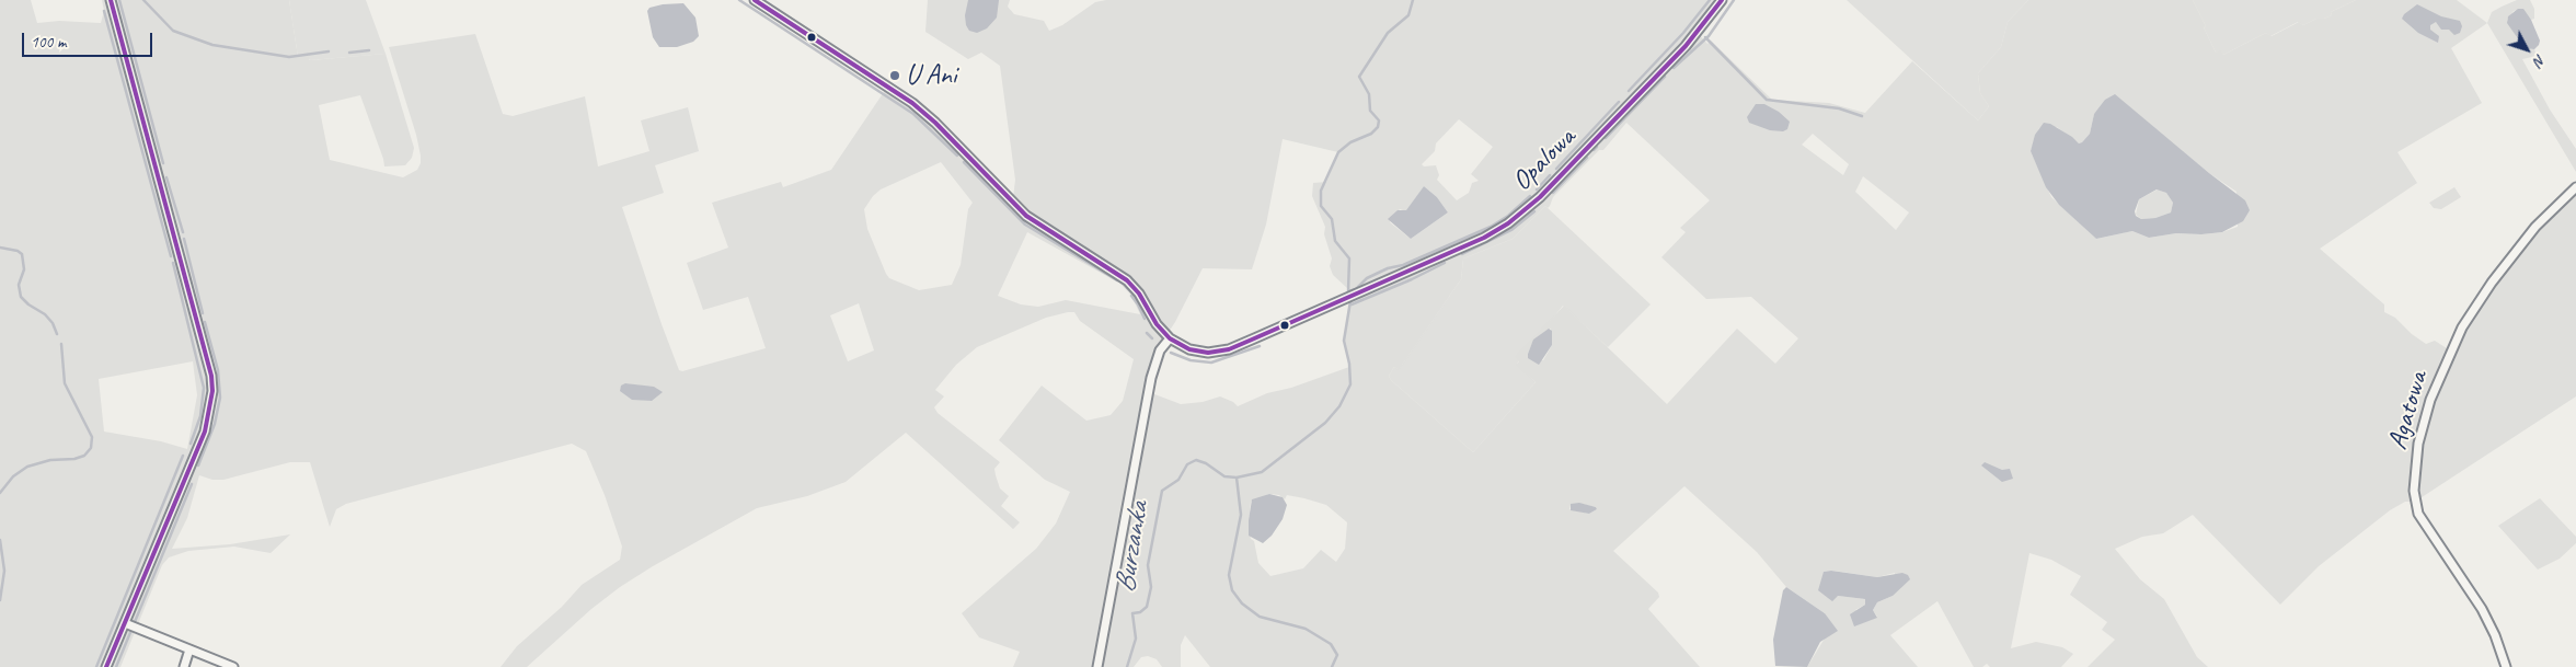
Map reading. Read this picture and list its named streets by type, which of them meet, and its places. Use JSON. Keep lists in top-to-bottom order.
{
  "streets": {
    "street": ["Opalowa", "Agatowa"]
  },
  "water": ["Burzanka"],
  "places": ["U Ani"],
  "scale_bar": "100 m",
  "north": "bottom right"
}
